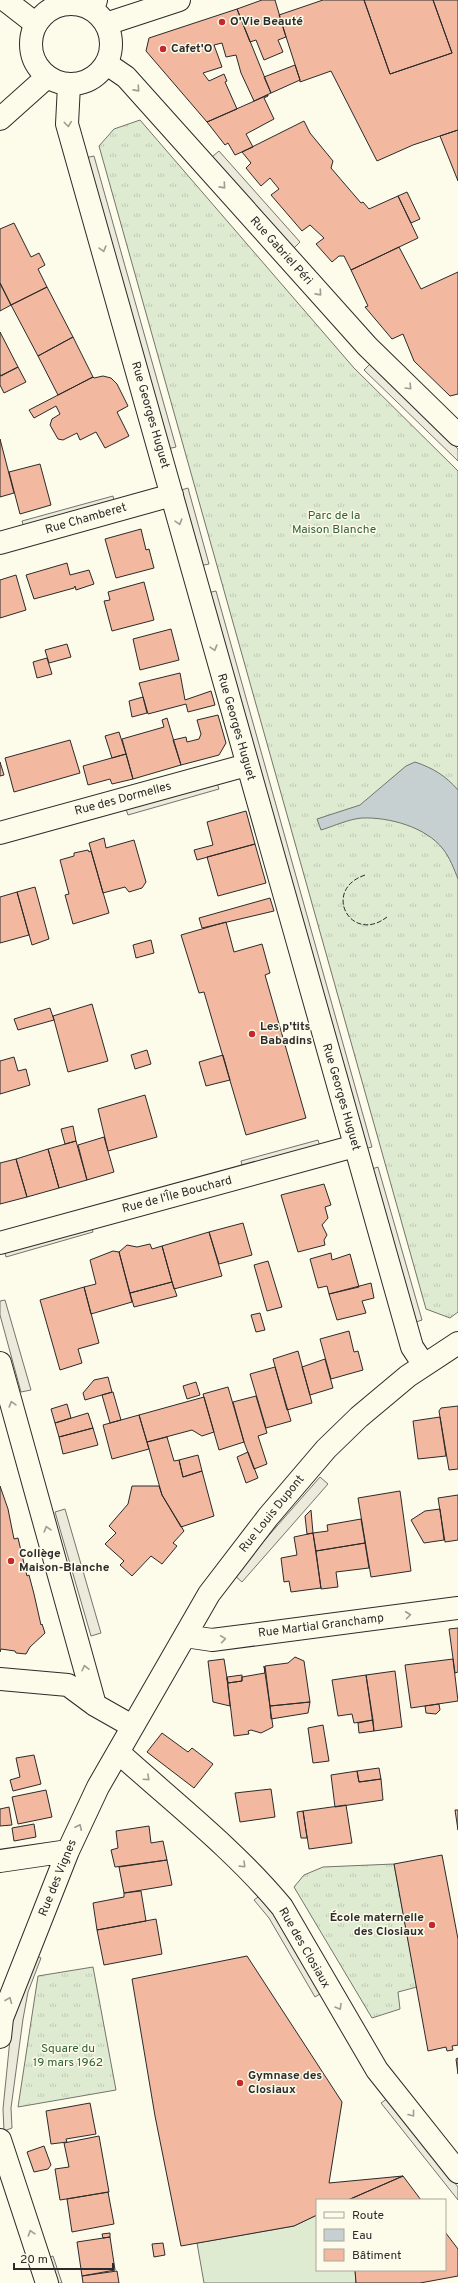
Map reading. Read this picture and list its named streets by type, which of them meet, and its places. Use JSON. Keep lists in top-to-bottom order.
{
  "streets": {
    "street": [
      "Rue Gabriel Péri",
      "Rue Georges Huguet",
      "Rue Chamberet",
      "Rue des Dormelles",
      "Rue de l'Île Bouchard",
      "Rue Louis Dupont",
      "Rue Martial Granchamp",
      "Rue des Vignes",
      "Rue des Closiaux"
    ]
  },
  "crossings": [
    ["Rue Gabriel Péri", "Rue Georges Huguet"],
    ["Rue Georges Huguet", "Rue Chamberet"],
    ["Rue Georges Huguet", "Rue des Dormelles"],
    ["Rue Georges Huguet", "Rue de l'Île Bouchard"],
    ["Rue Georges Huguet", "Rue Louis Dupont"],
    ["Rue Louis Dupont", "Rue Martial Granchamp"],
    ["Rue Louis Dupont", "Rue des Vignes"],
    ["Rue des Vignes", "Rue des Closiaux"]
  ],
  "one_way": [
    "Rue Gabriel Péri",
    "Rue Georges Huguet",
    "Rue Martial Granchamp",
    "Rue des Vignes",
    "Rue des Closiaux"
  ],
  "parks": ["Parc de la Maison Blanche", "Square du 19 mars 1962"],
  "places": [
    "O'Vie Beauté",
    "Cafet'O",
    "Les p'tits Babadins",
    "Collège Maison-Blanche",
    "École maternelle des Closiaux",
    "Gymnase des Closiaux"
  ],
  "legend": ["Route", "Eau", "Bâtiment"],
  "scale_bar": "20 m"
}
